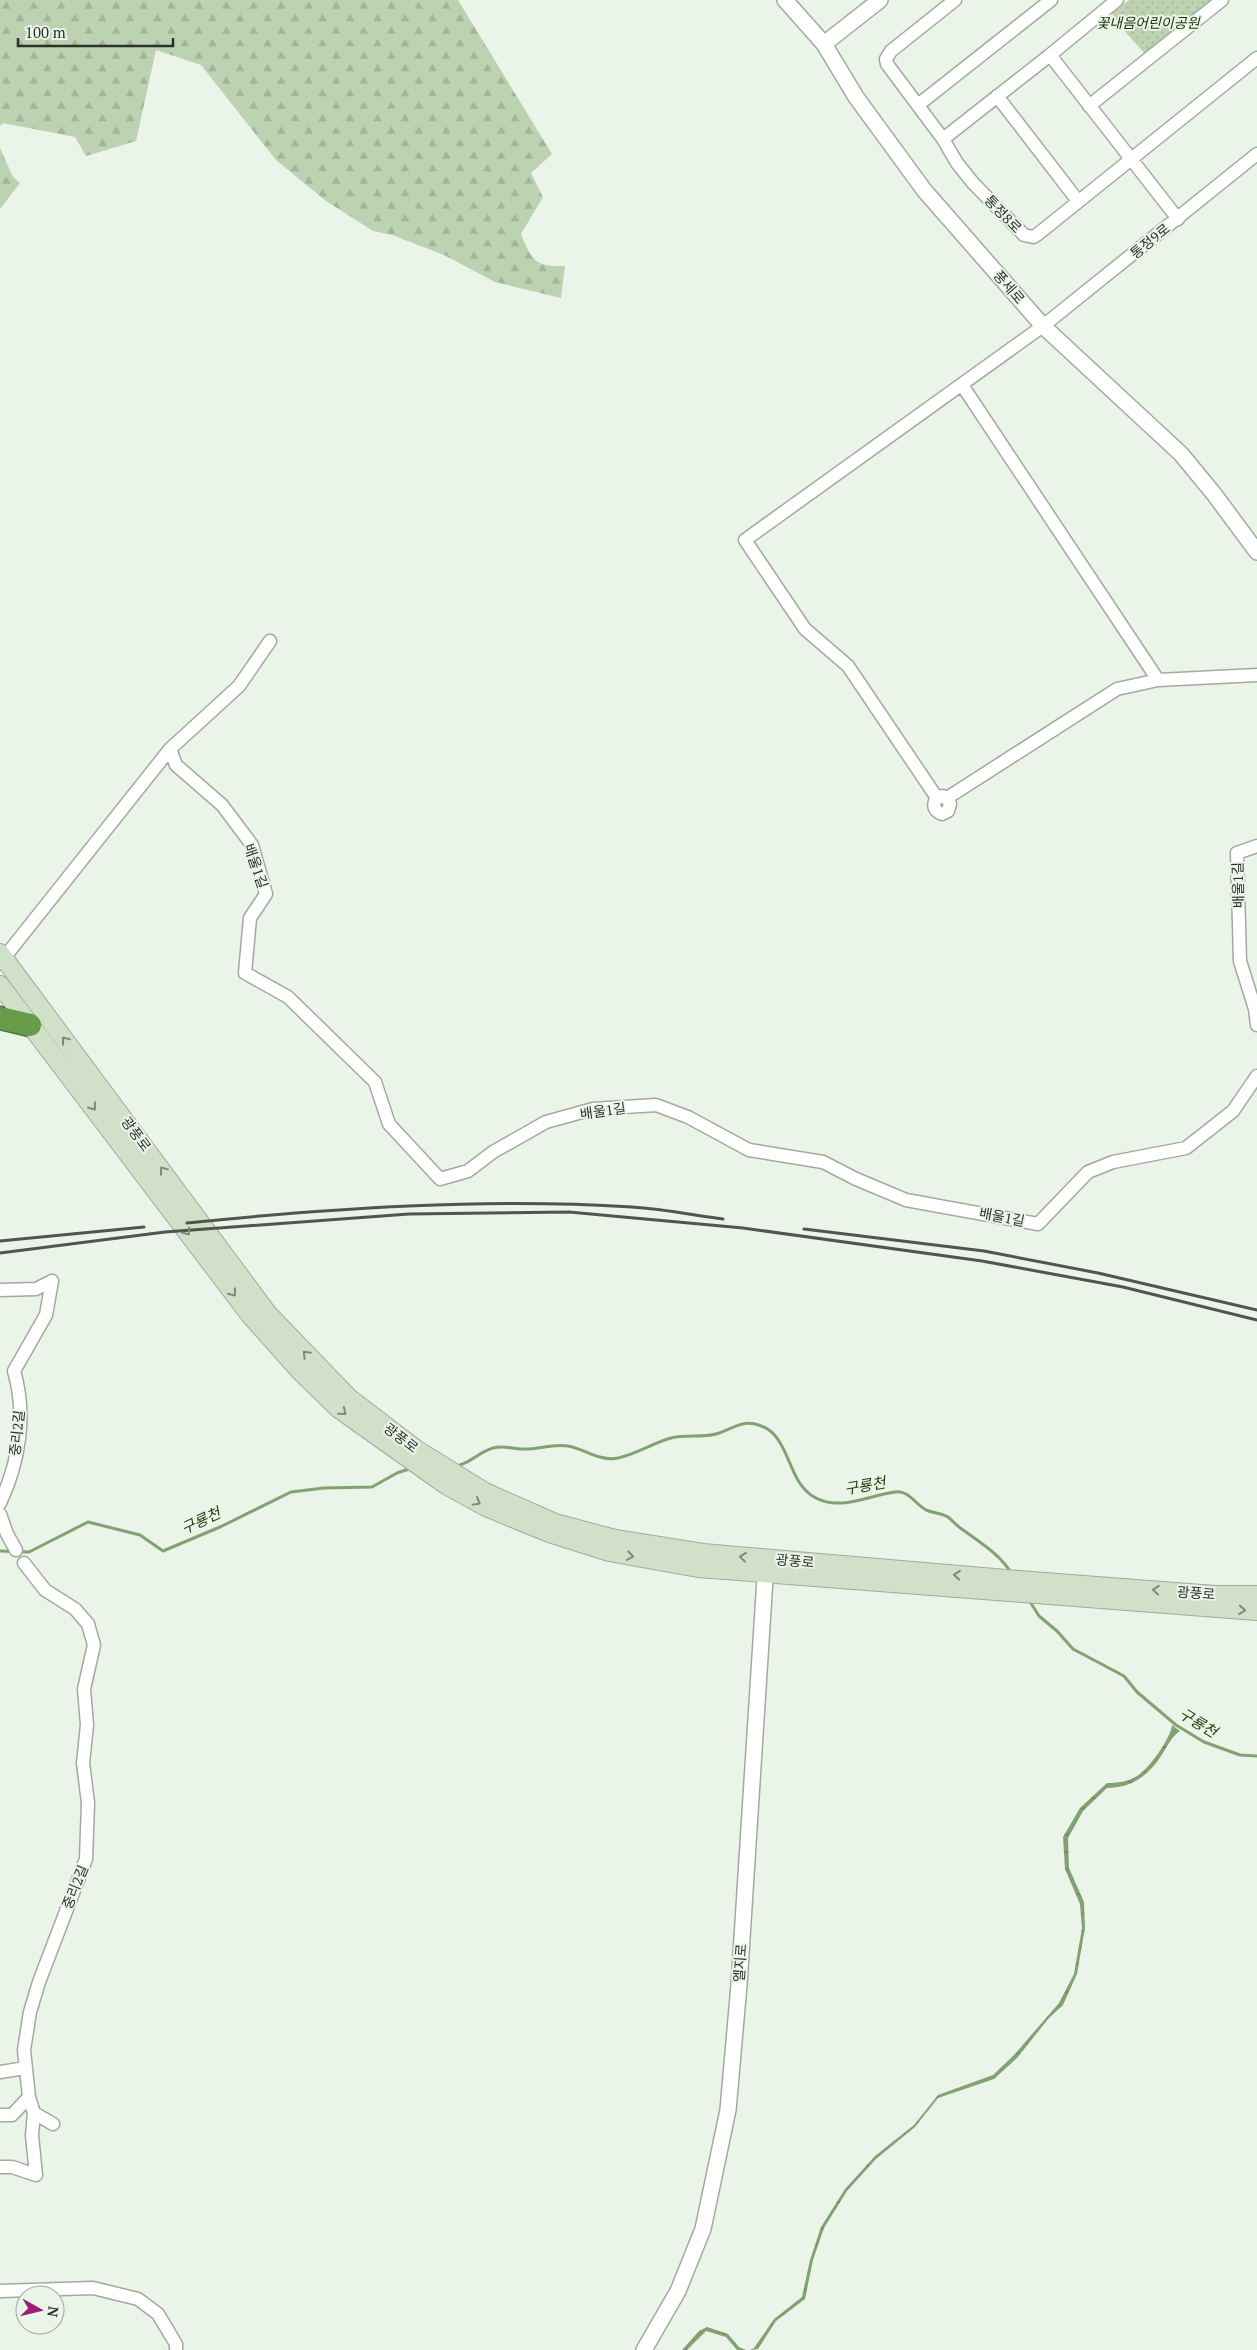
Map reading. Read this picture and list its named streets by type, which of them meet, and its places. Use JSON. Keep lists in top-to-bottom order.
{
  "streets": {
    "main road": ["광풍로"],
    "street": [
      "통정8로",
      "통정9로",
      "풍세로",
      "배울1길",
      "중리2길",
      "엘지로"
    ]
  },
  "crossings": [
    ["통정9로", "풍세로"],
    ["광풍로", "엘지로"]
  ],
  "water": ["구룡천"],
  "parks": ["꽃내음어린이공원"],
  "scale_bar": "100 m",
  "north": "right"
}
